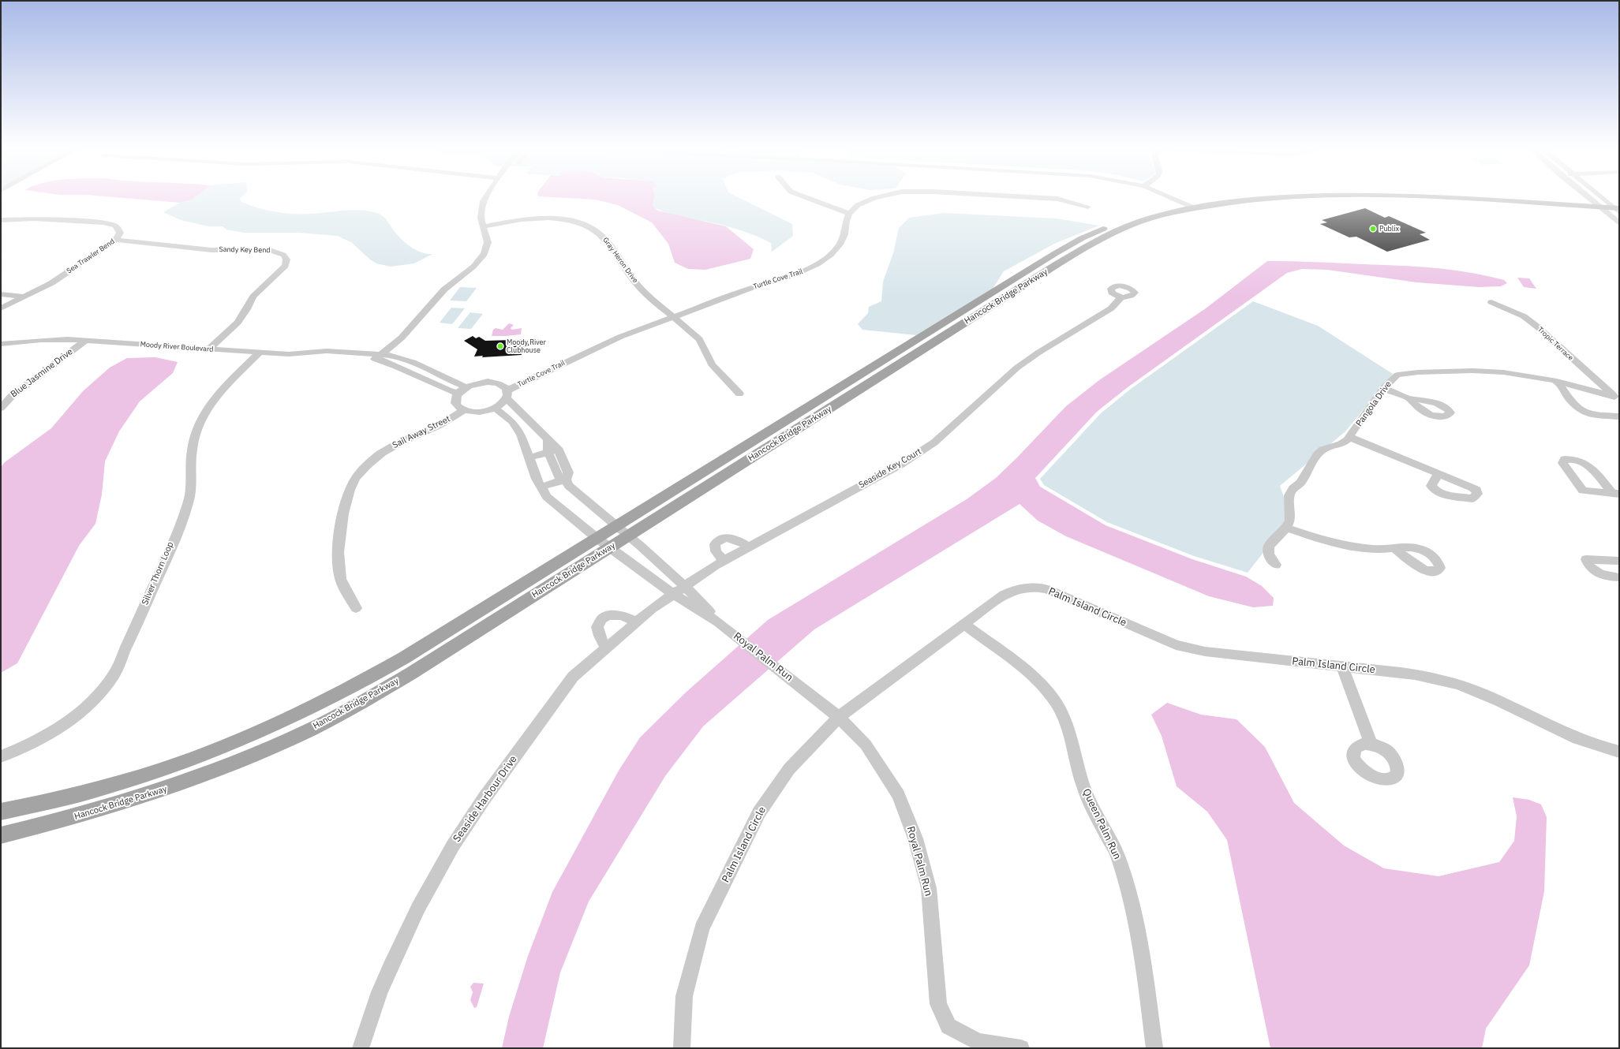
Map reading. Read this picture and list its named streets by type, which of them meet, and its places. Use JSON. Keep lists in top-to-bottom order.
{
  "streets": {
    "main road": ["Hancock Bridge Parkway"],
    "street": [
      "Sandy Key Bend",
      "Sea Trawler Bend",
      "Gray Heron Drive",
      "Turtle Cove Trail",
      "Tropic Terrace",
      "Moody River Boulevard",
      "Blue Jasmine Drive",
      "Pangola Drive",
      "Sail Away Street",
      "Seaside Key Court",
      "Silver Thorn Loop",
      "Palm Island Circle",
      "Royal Palm Run",
      "Seaside Harbour Drive",
      "Queen Palm Run"
    ]
  },
  "crossings": [
    ["Sandy Key Bend", "Sea Trawler Bend"],
    ["Sandy Key Bend", "Moody River Boulevard"],
    ["Gray Heron Drive", "Turtle Cove Trail"],
    ["Hancock Bridge Parkway", "Royal Palm Run"],
    ["Tropic Terrace", "Pangola Drive"],
    ["Moody River Boulevard", "Blue Jasmine Drive"],
    ["Moody River Boulevard", "Silver Thorn Loop"],
    ["Seaside Key Court", "Royal Palm Run"],
    ["Seaside Key Court", "Seaside Harbour Drive"],
    ["Palm Island Circle", "Royal Palm Run"],
    ["Palm Island Circle", "Queen Palm Run"],
    ["Royal Palm Run", "Seaside Harbour Drive"]
  ],
  "places": ["Publix", "Moody River Clubhouse"]
}
